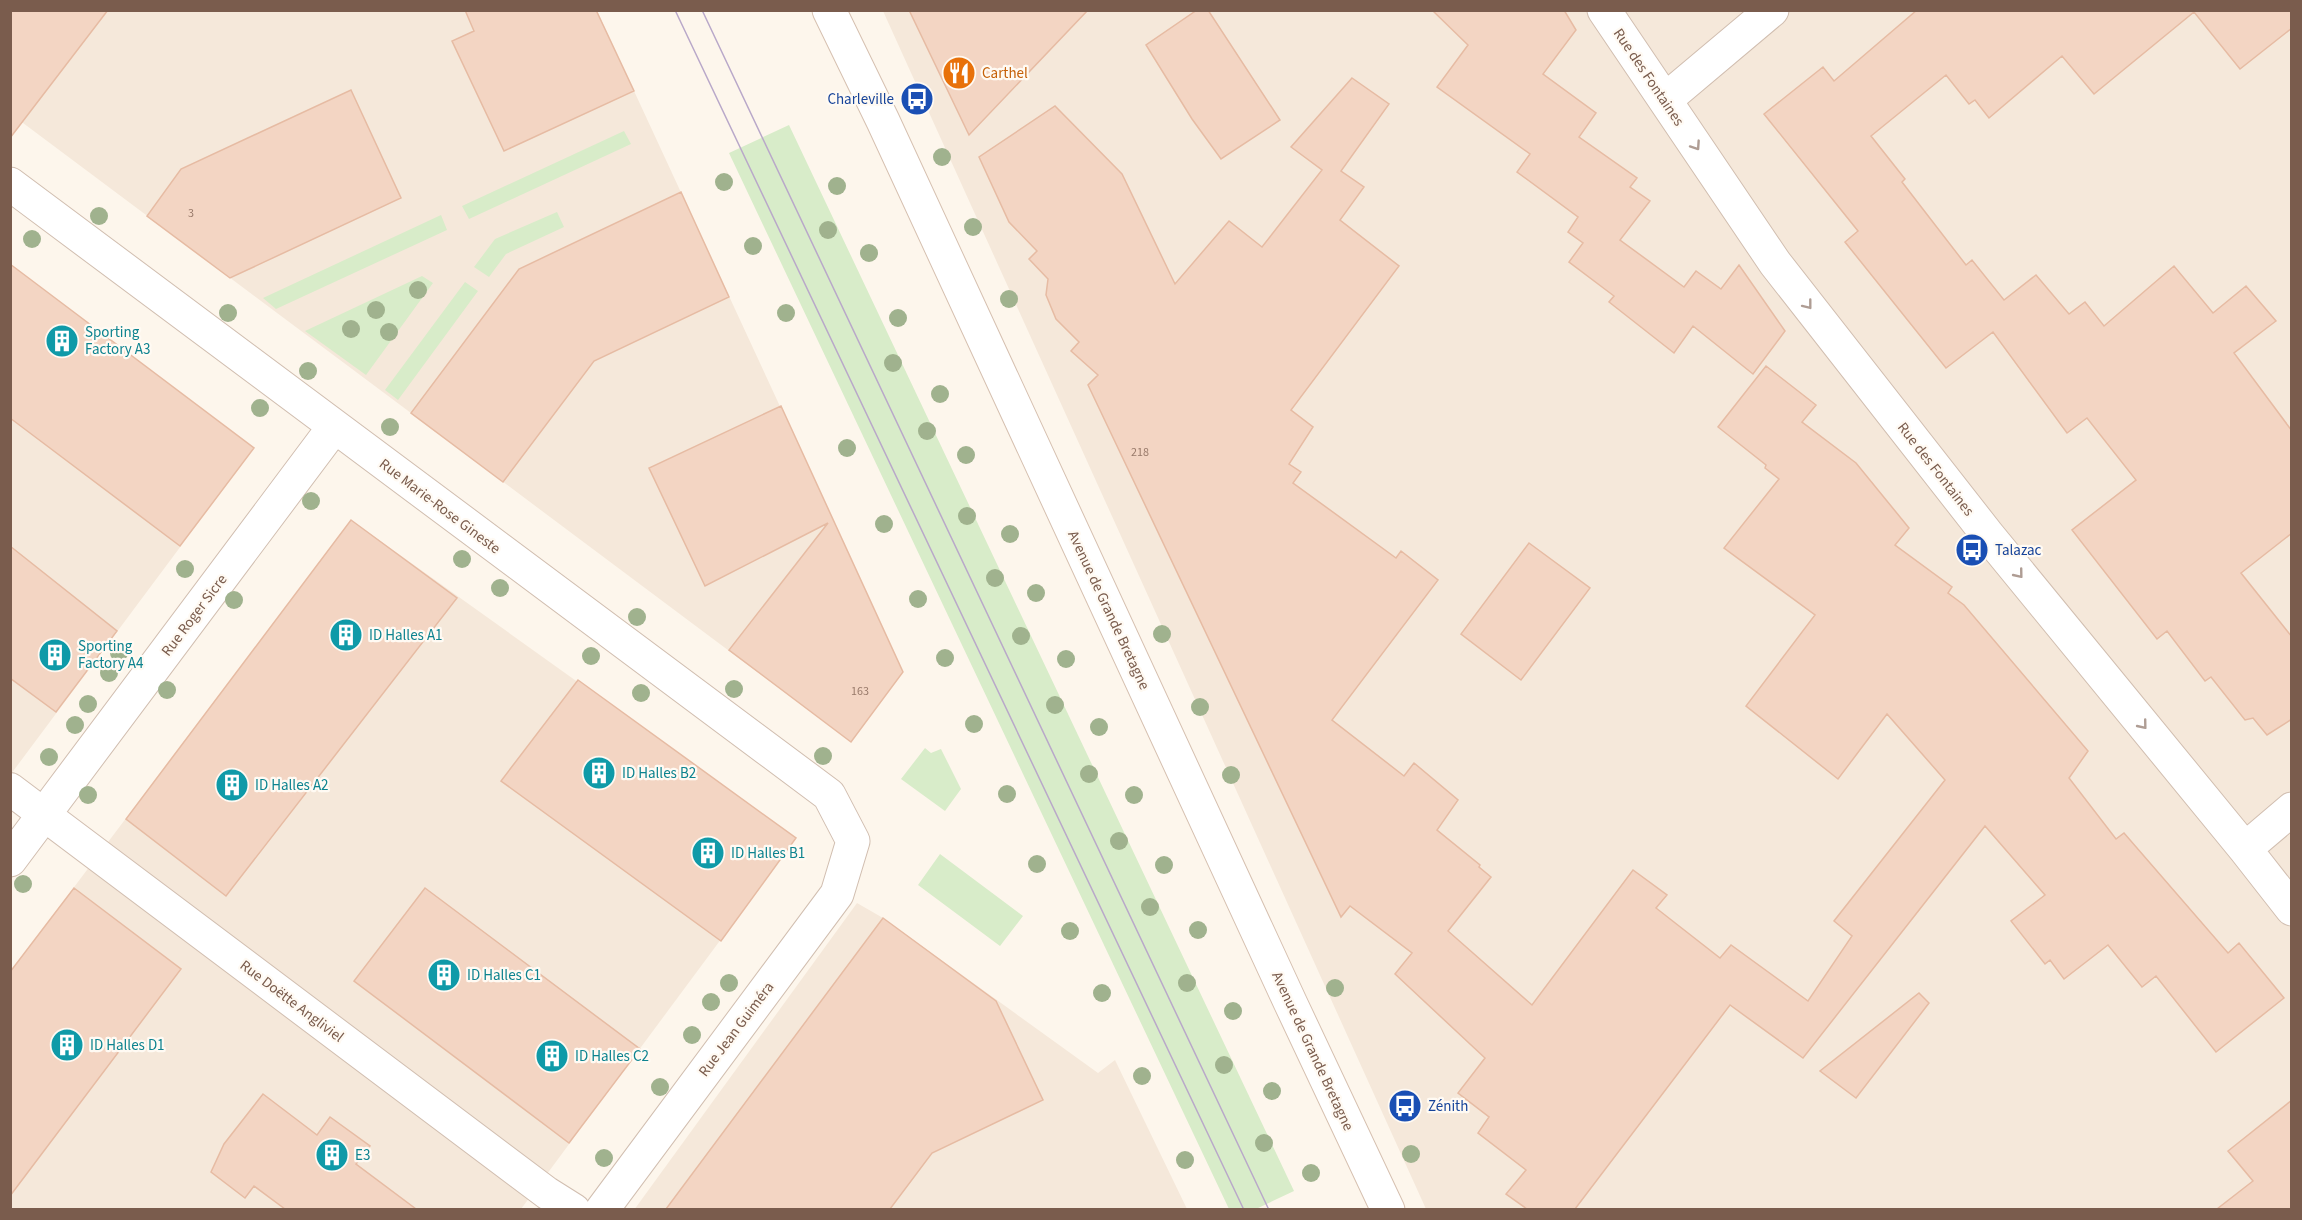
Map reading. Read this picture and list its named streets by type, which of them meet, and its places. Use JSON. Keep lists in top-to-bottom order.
{
  "streets": {
    "street": [
      "Rue des Fontaines",
      "Rue Marie-Rose Gineste",
      "Avenue de Grande Bretagne",
      "Rue Roger Sicre",
      "Rue Doëtte Angliviel",
      "Rue Jean Guiméra"
    ]
  },
  "crossings": [
    ["Rue Marie-Rose Gineste", "Rue Roger Sicre"],
    ["Rue Marie-Rose Gineste", "Rue Jean Guiméra"],
    ["Rue Roger Sicre", "Rue Doëtte Angliviel"]
  ],
  "one_way": ["Rue des Fontaines"],
  "places": {
    "restaurant": ["Carthel"],
    "bus stop": ["Charleville", "Talazac", "Zénith"],
    "building": [
      "Sporting Factory A3",
      "ID Halles A1",
      "Sporting Factory A4",
      "ID Halles B2",
      "ID Halles A2",
      "ID Halles B1",
      "ID Halles C1",
      "ID Halles D1",
      "ID Halles C2",
      "E3"
    ]
  },
  "house_numbers": ["3", "218", "163"]
}
